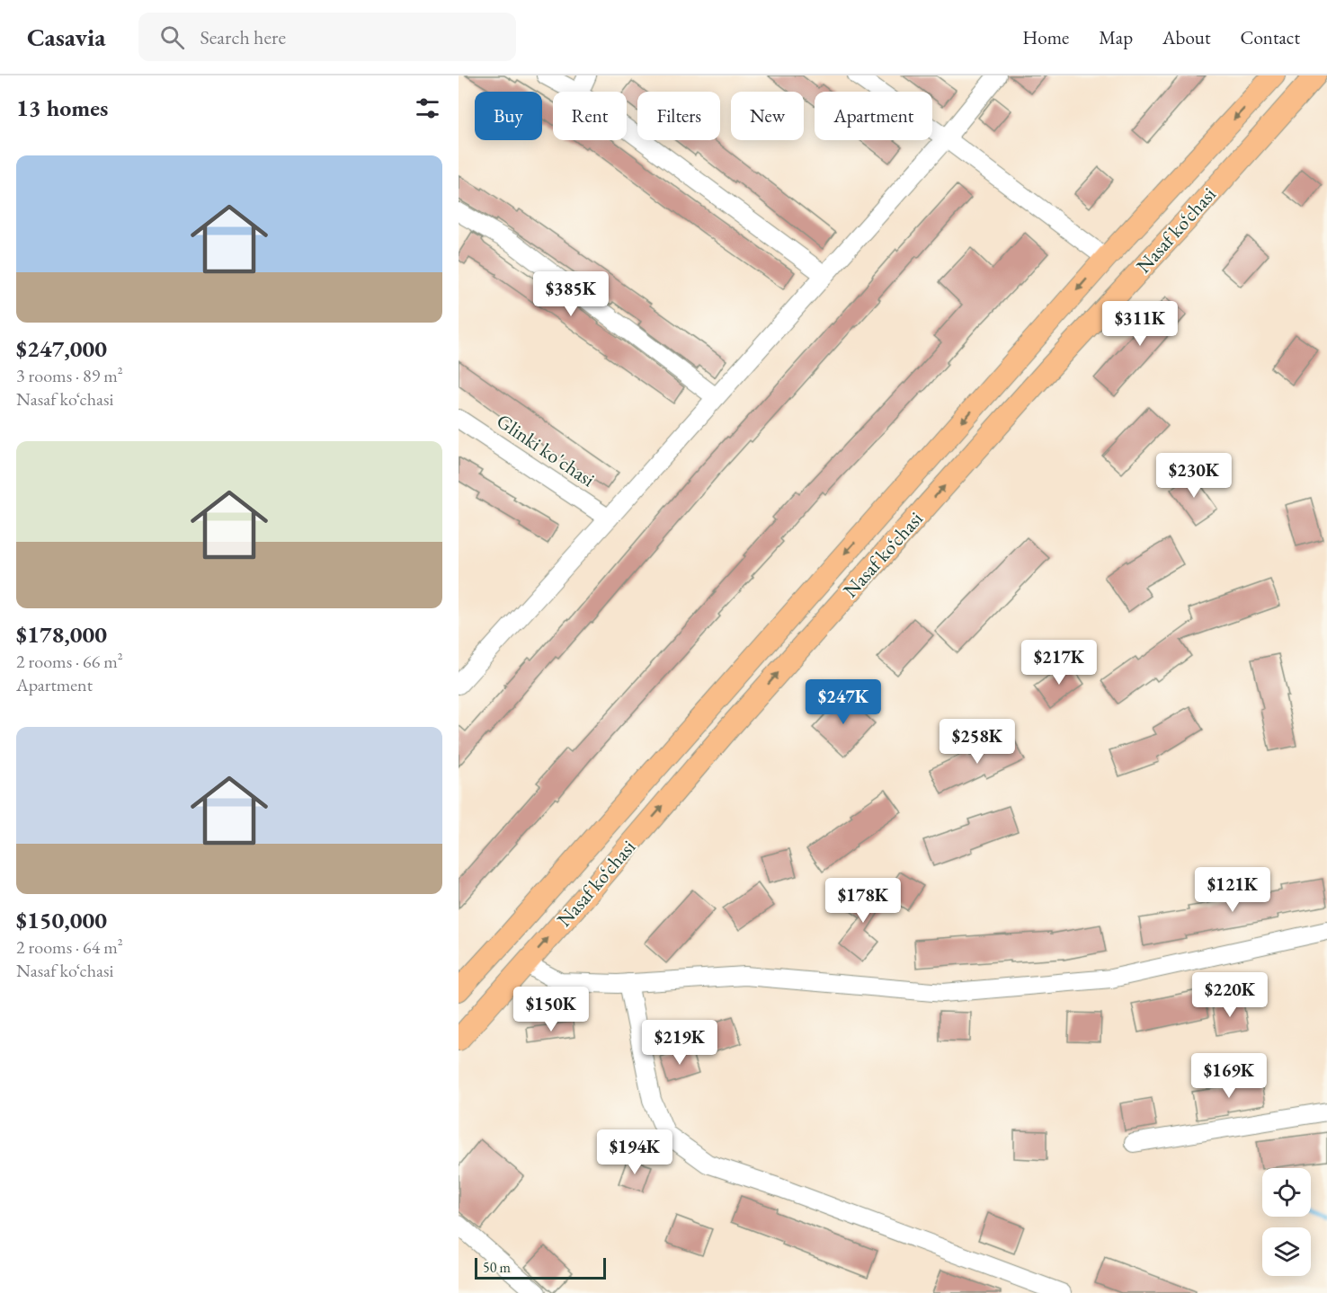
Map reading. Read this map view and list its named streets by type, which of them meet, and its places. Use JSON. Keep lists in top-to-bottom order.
{
  "streets": {
    "main road": ["Nasaf ko‘chasi"],
    "street": ["Glinki ko'chasi"]
  },
  "scale_bar": "50 m",
  "page": {
    "header": "Casavia",
    "search": "Search here",
    "nav": [
      "Home",
      "Map",
      "About",
      "Contact"
    ],
    "heading": "13 homes",
    "chip": [
      "Buy",
      "Rent",
      "Filters",
      "New",
      "Apartment"
    ],
    "list": [
      {
        "name": "$247,000",
        "note": "3 rooms · 89 m² · Nasaf ko‘chasi"
      },
      {
        "name": "$178,000",
        "note": "2 rooms · 66 m² · Apartment"
      },
      {
        "name": "$150,000",
        "note": "2 rooms · 64 m² · Nasaf ko‘chasi"
      }
    ],
    "price": [
      "$385K",
      "$311K",
      "$230K",
      "$217K",
      "$247K",
      "$258K",
      "$121K",
      "$178K",
      "$220K",
      "$150K",
      "$219K",
      "$169K",
      "$194K"
    ],
    "scale": "50 m"
  }
}
